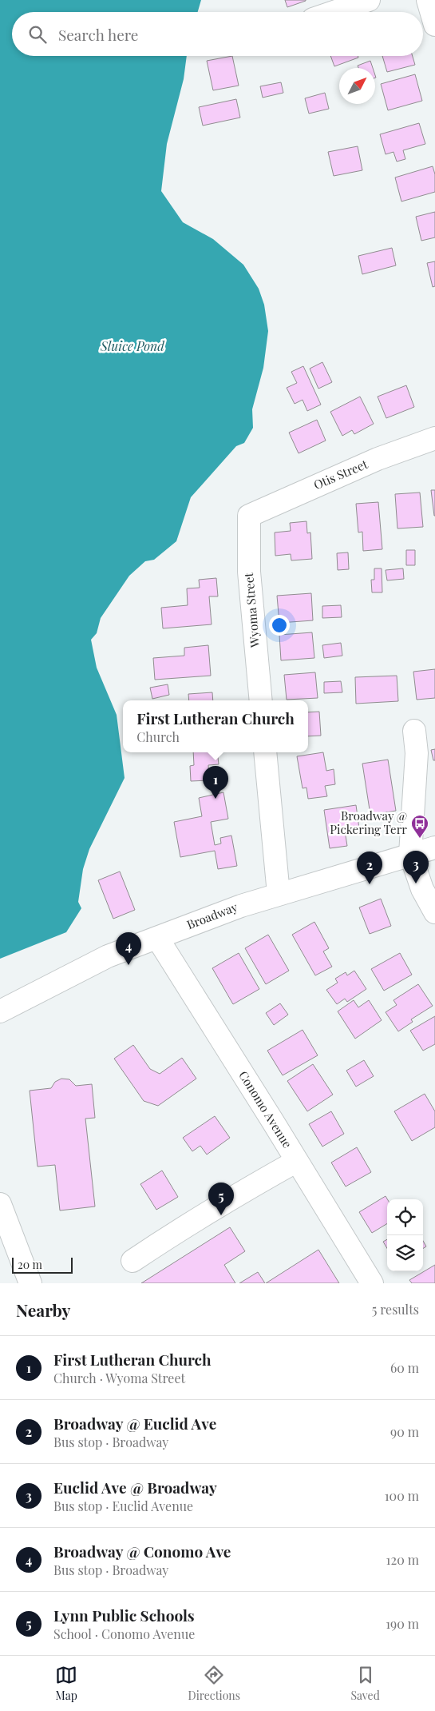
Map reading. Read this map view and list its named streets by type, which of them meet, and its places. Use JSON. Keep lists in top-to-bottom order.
{
  "streets": {
    "street": [
      "Otis Street",
      "Wyoma Street",
      "Broadway",
      "Conomo Avenue"
    ]
  },
  "crossings": [
    ["Otis Street", "Wyoma Street"],
    ["Broadway", "Conomo Avenue"]
  ],
  "water": ["Sluice Pond"],
  "places": {
    "bus stop": ["Broadway @ Pickering Terr"]
  },
  "scale_bar": "20 m",
  "north": "top right",
  "page": {
    "search": "Search here",
    "popup": ["First Lutheran Church", "Church"],
    "pins": [
      "1",
      "3",
      "2",
      "4",
      "5"
    ],
    "scale": "20 m",
    "heading": ["Nearby", "5 results"],
    "list": [
      {
        "mark": "1",
        "name": "First Lutheran Church",
        "note": "Church · Wyoma Street",
        "value": "60 m"
      },
      {
        "mark": "2",
        "name": "Broadway @ Euclid Ave",
        "note": "Bus stop · Broadway",
        "value": "90 m"
      },
      {
        "mark": "3",
        "name": "Euclid Ave @ Broadway",
        "note": "Bus stop · Euclid Avenue",
        "value": "100 m"
      },
      {
        "mark": "4",
        "name": "Broadway @ Conomo Ave",
        "note": "Bus stop · Broadway",
        "value": "120 m"
      },
      {
        "mark": "5",
        "name": "Lynn Public Schools",
        "note": "School · Conomo Avenue",
        "value": "190 m"
      }
    ],
    "nav": ["Map", "Directions", "Saved"]
  }
}
